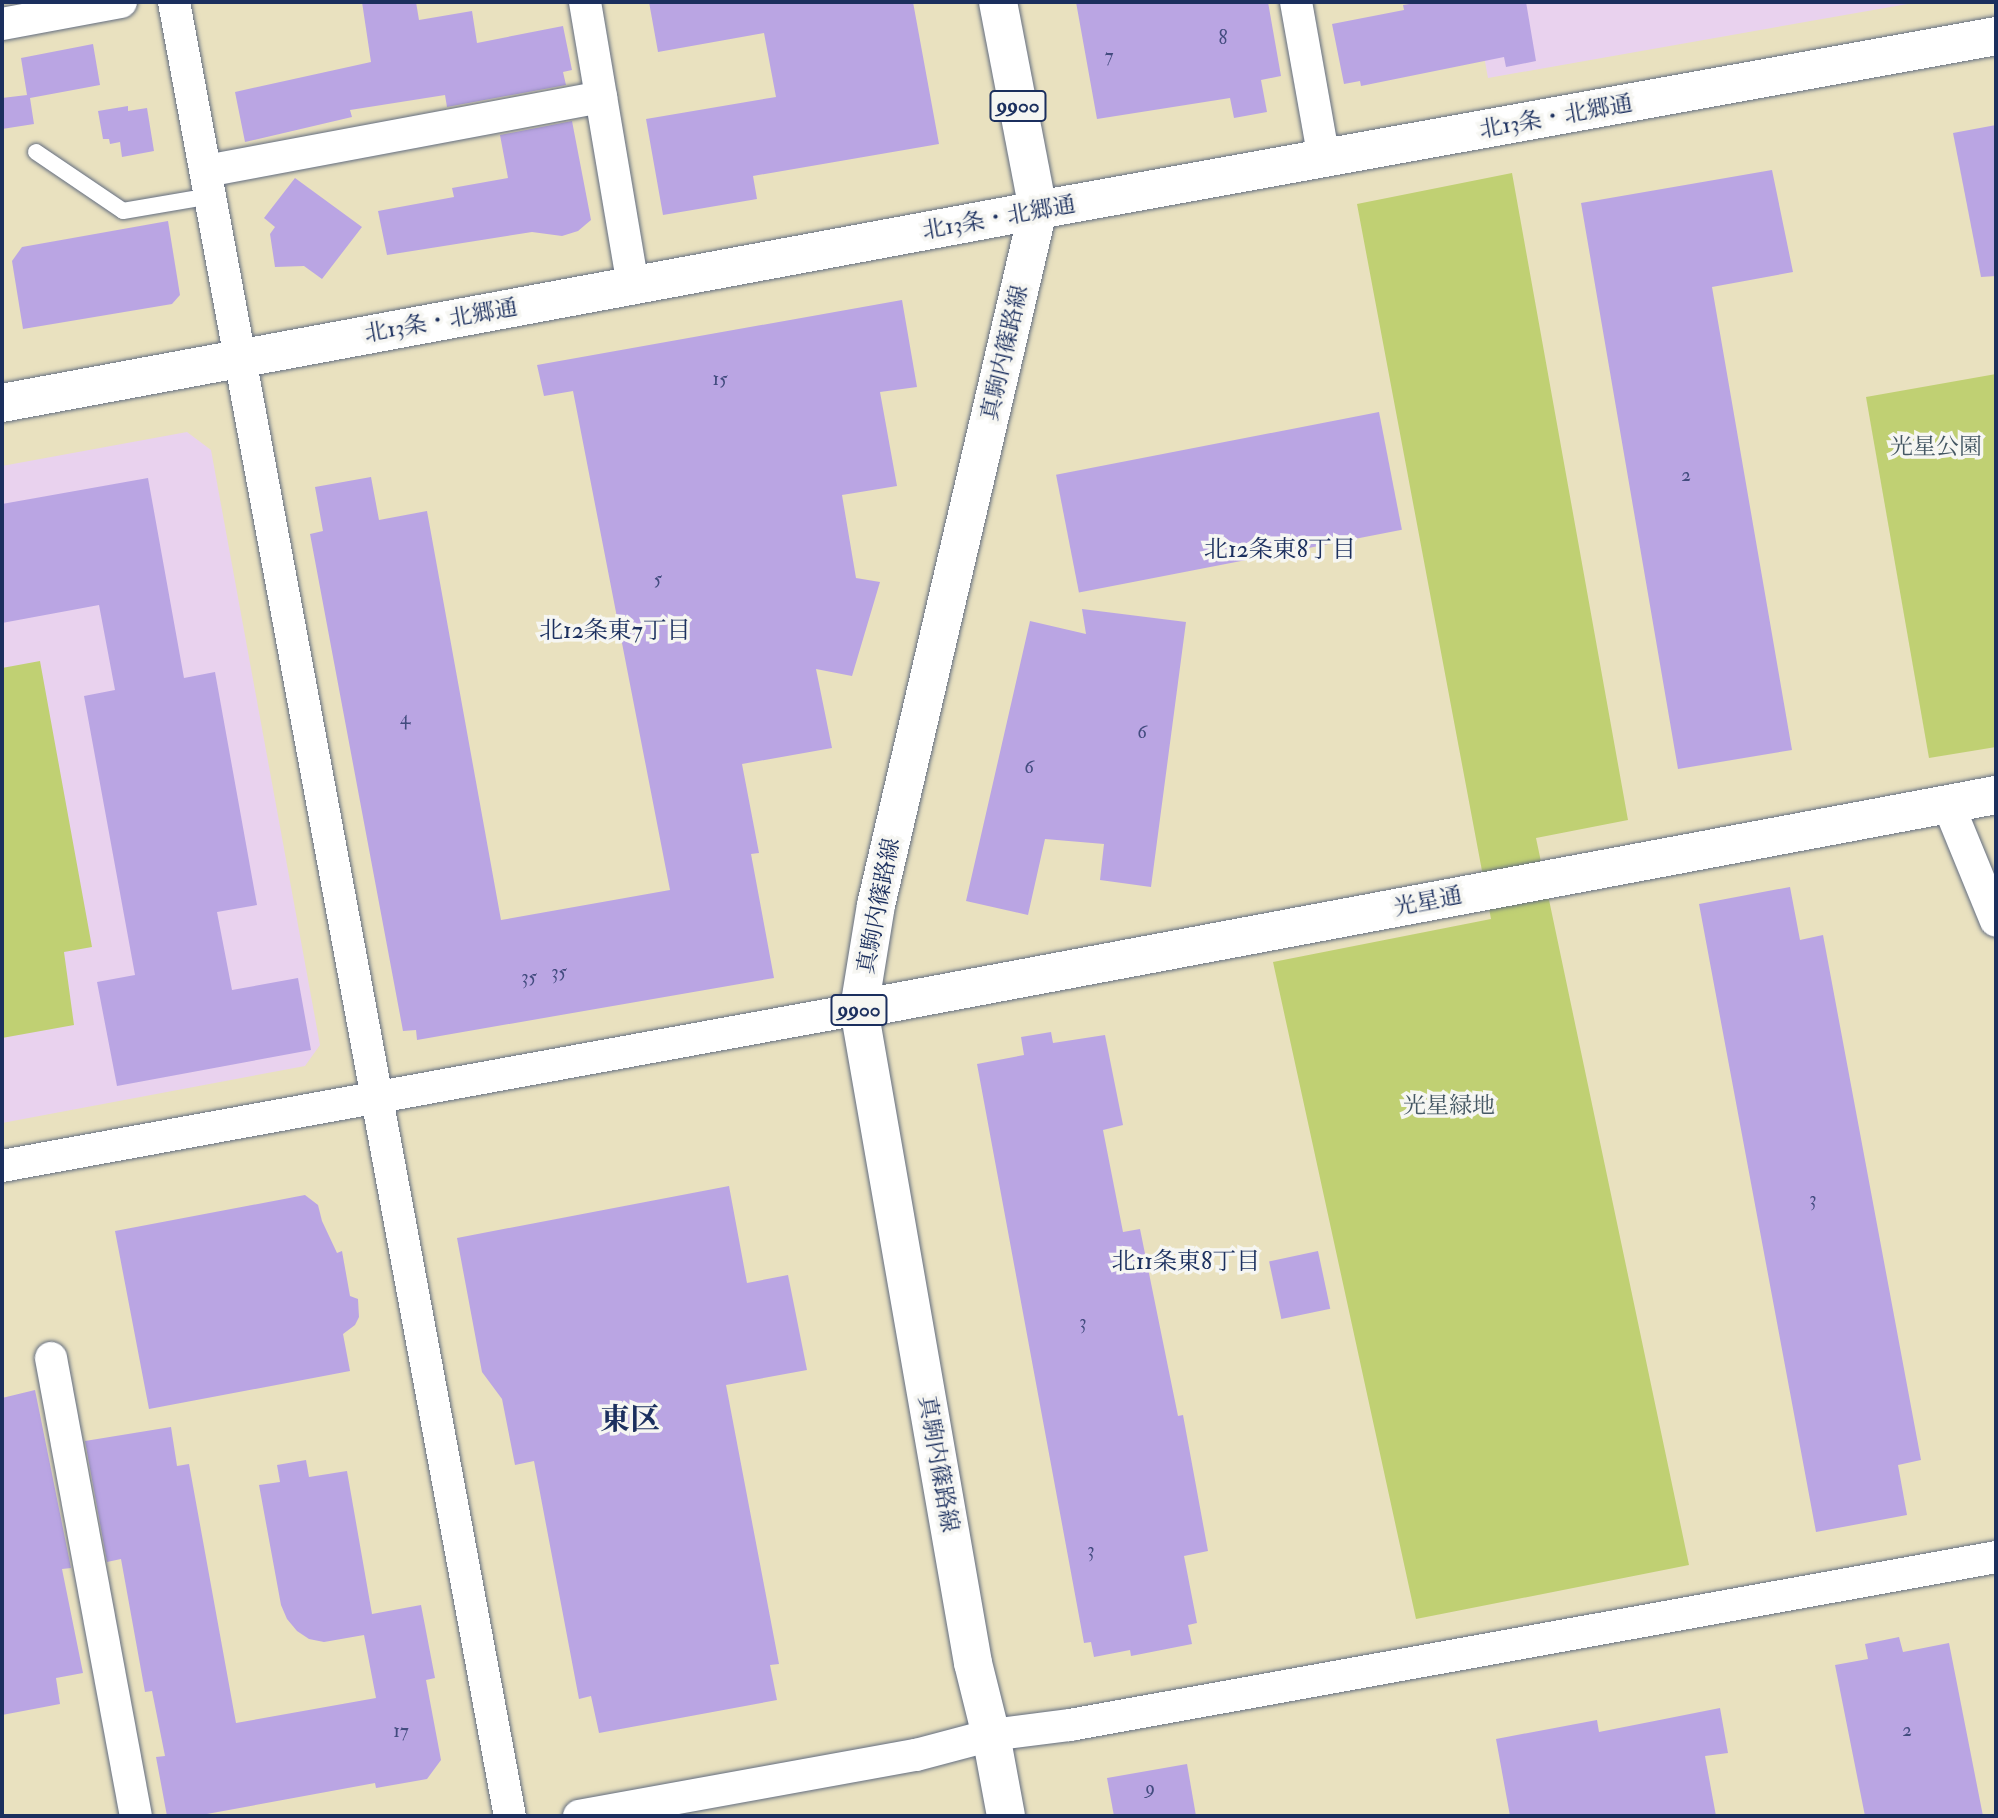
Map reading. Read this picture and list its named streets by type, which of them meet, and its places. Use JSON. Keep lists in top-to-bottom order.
{
  "streets": {
    "street": [
      "9900",
      "北13条・北郷通",
      "真駒内篠路線",
      "光星通"
    ]
  },
  "crossings": [
    ["北13条・北郷通", "真駒内篠路線"],
    ["真駒内篠路線", "光星通"]
  ],
  "districts": [
    "北12条東8丁目",
    "北12条東7丁目",
    "北11条東8丁目",
    "東区"
  ],
  "parks": ["光星公園", "光星緑地"],
  "house_numbers": [
    "8",
    "7",
    "15",
    "2",
    "5",
    "4",
    "6",
    "6",
    "35",
    "35",
    "3",
    "3",
    "3",
    "2",
    "17",
    "9"
  ]
}
